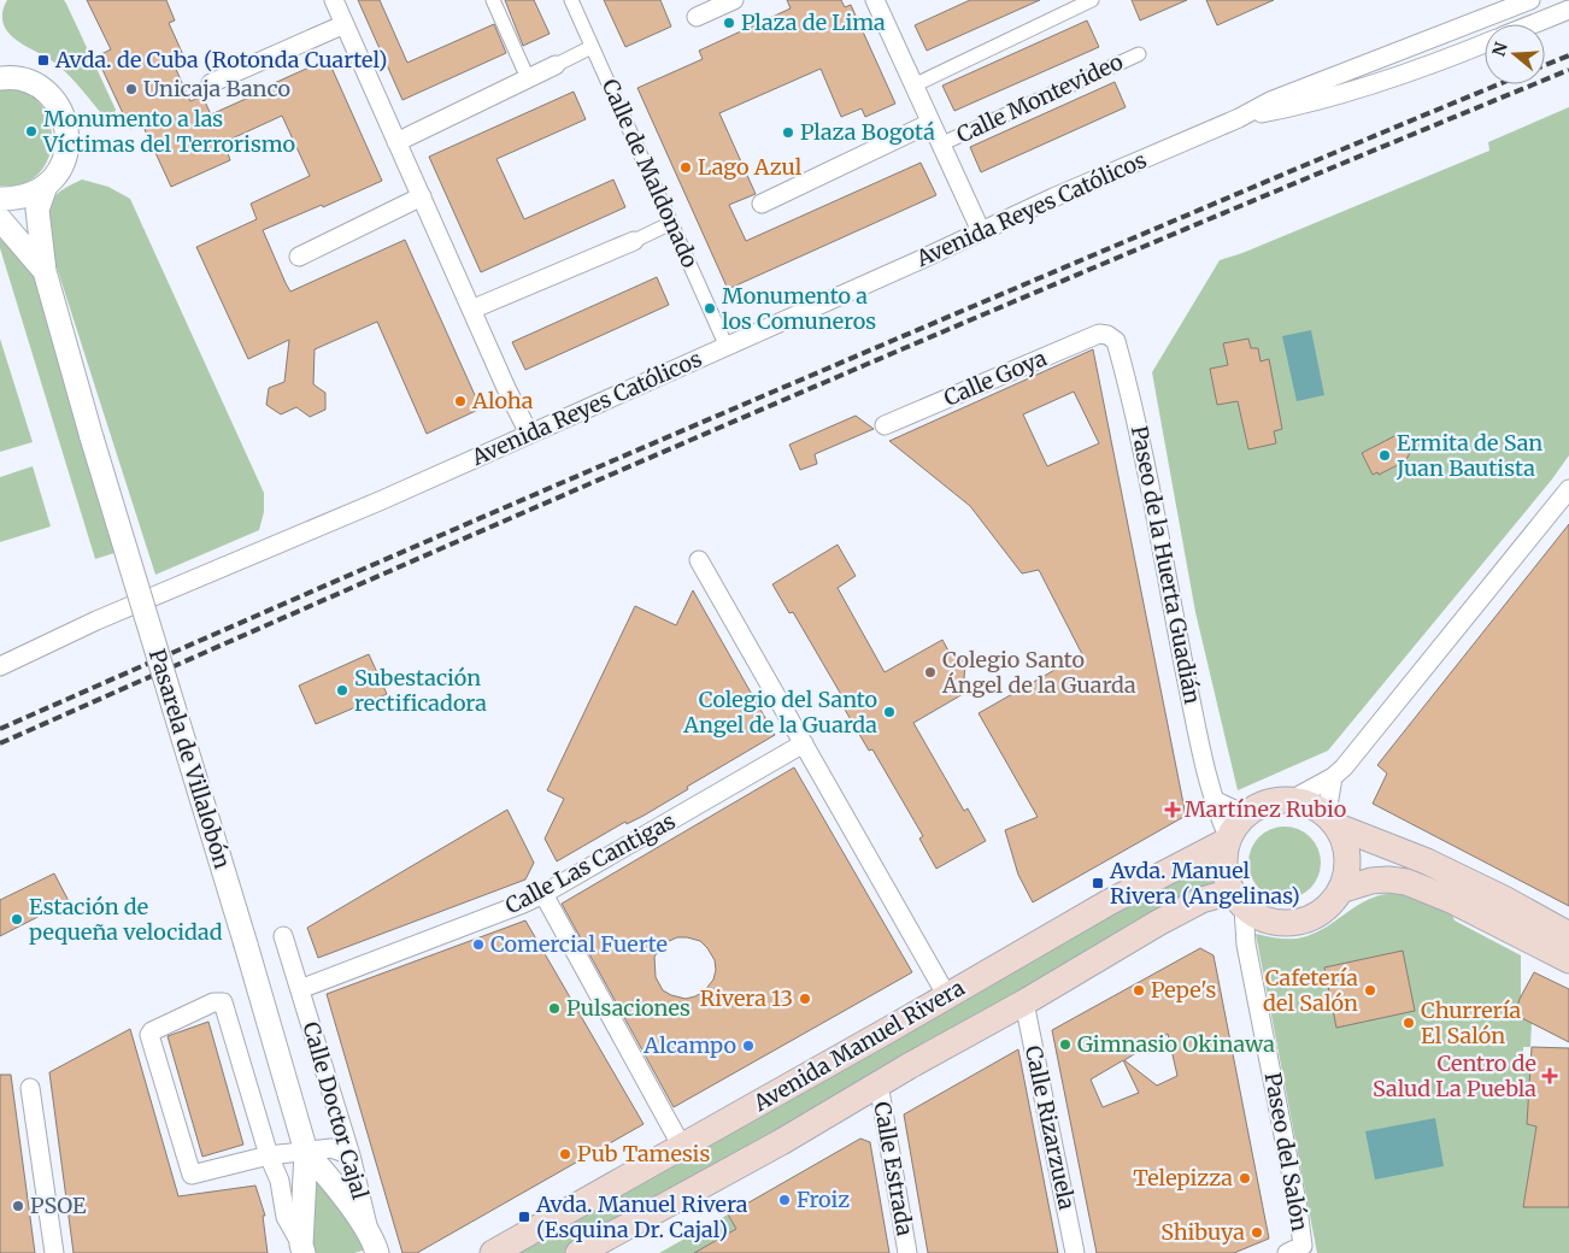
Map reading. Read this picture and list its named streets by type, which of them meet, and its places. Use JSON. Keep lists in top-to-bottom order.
{
  "streets": {
    "main road": ["Avenida Manuel Rivera"],
    "street": [
      "Calle Montevideo",
      "Calle de Maldonado",
      "Avenida Reyes Católicos",
      "Calle Goya",
      "Paseo de la Huerta Guadián",
      "Pasarela de Villalobón",
      "Calle Las Cantigas",
      "Calle Doctor Cajal",
      "Calle Rizarzuela",
      "Paseo del Salón",
      "Calle Estrada"
    ]
  },
  "crossings": [
    ["Calle de Maldonado", "Avenida Reyes Católicos"],
    ["Calle Goya", "Paseo de la Huerta Guadián"],
    ["Paseo de la Huerta Guadián", "Avenida Manuel Rivera"],
    ["Paseo de la Huerta Guadián", "Paseo del Salón"],
    ["Pasarela de Villalobón", "Calle Doctor Cajal"],
    ["Calle Las Cantigas", "Calle Doctor Cajal"],
    ["Avenida Manuel Rivera", "Calle Rizarzuela"],
    ["Avenida Manuel Rivera", "Paseo del Salón"],
    ["Avenida Manuel Rivera", "Calle Estrada"]
  ],
  "places": {
    "other": [
      "Plaza de Lima",
      "Unicaja Banco",
      "Monumento a las Víctimas del Terrorismo",
      "Plaza Bogotá",
      "Lago Azul",
      "Monumento a los Comuneros",
      "Aloha",
      "Ermita de San Juan Bautista",
      "Colegio Santo Ángel de la Guarda",
      "Subestación rectificadora",
      "Colegio del Santo Angel de la Guarda",
      "Estación de pequeña velocidad",
      "Comercial Fuerte",
      "Pepe's",
      "Cafetería del Salón",
      "Rivera 13",
      "Pulsaciones",
      "Churrería El Salón",
      "Gimnasio Okinawa",
      "Alcampo",
      "Pub Tamesis",
      "Telepizza",
      "Froiz",
      "PSOE",
      "Shibuya"
    ],
    "transit": ["Avda. de Cuba (Rotonda Cuartel)", "Avda. Manuel Rivera (Angelinas)", "Avda. Manuel Rivera (Esquina Dr. Cajal)"],
    "health": ["Martínez Rubio", "Centro de Salud La Puebla"]
  },
  "north": "left"
}
